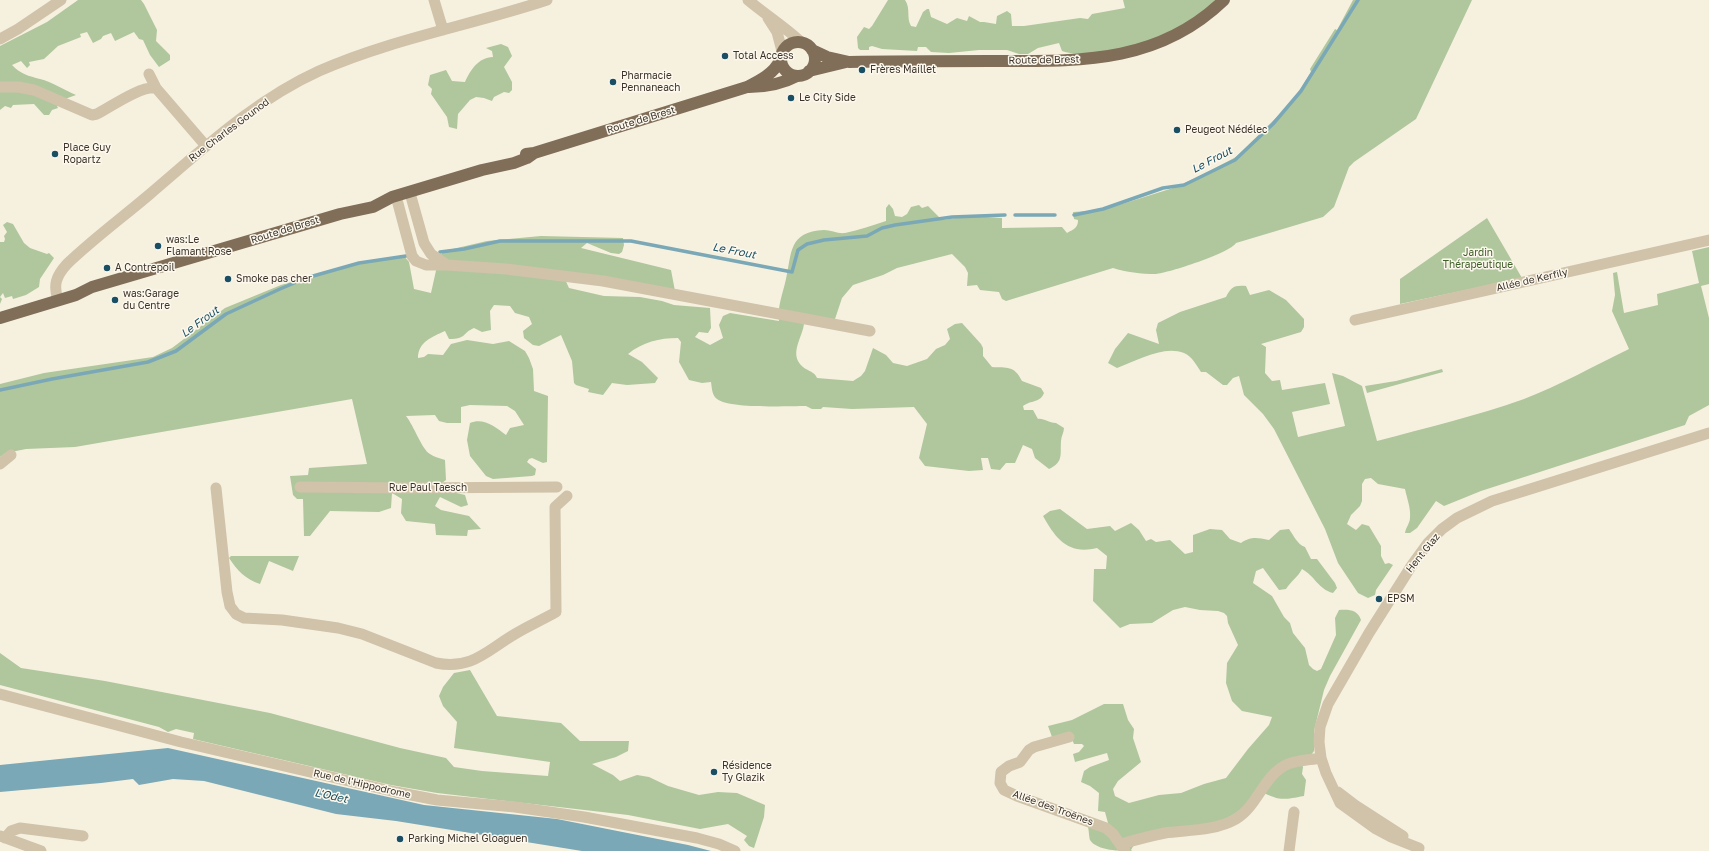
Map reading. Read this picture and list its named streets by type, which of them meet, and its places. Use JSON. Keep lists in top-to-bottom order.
{
  "streets": {
    "main road": ["Route de Brest"],
    "street": [
      "Rue Charles Gounod",
      "Allée de Kerfily",
      "Rue Paul Taesch",
      "Hent Glaz",
      "Rue de l'Hippodrome",
      "Allée des Troënes"
    ]
  },
  "crossings": [
    ["Route de Brest", "Rue Charles Gounod"],
    ["Hent Glaz", "Allée des Troënes"]
  ],
  "water": ["Le Frout", "L'Odet"],
  "parks": ["Jardin Thérapeutique"],
  "places": [
    "Total Access",
    "Frères Maillet",
    "Pharmacie Pennaneach",
    "Le City Side",
    "Peugeot Nédélec",
    "Place Guy Ropartz",
    "was:Le Flamant Rose",
    "A Contrepoil",
    "Smoke pas cher",
    "was:Garage du Centre",
    "EPSM",
    "Résidence Ty Glazik",
    "Parking Michel Gloaguen"
  ]
}
